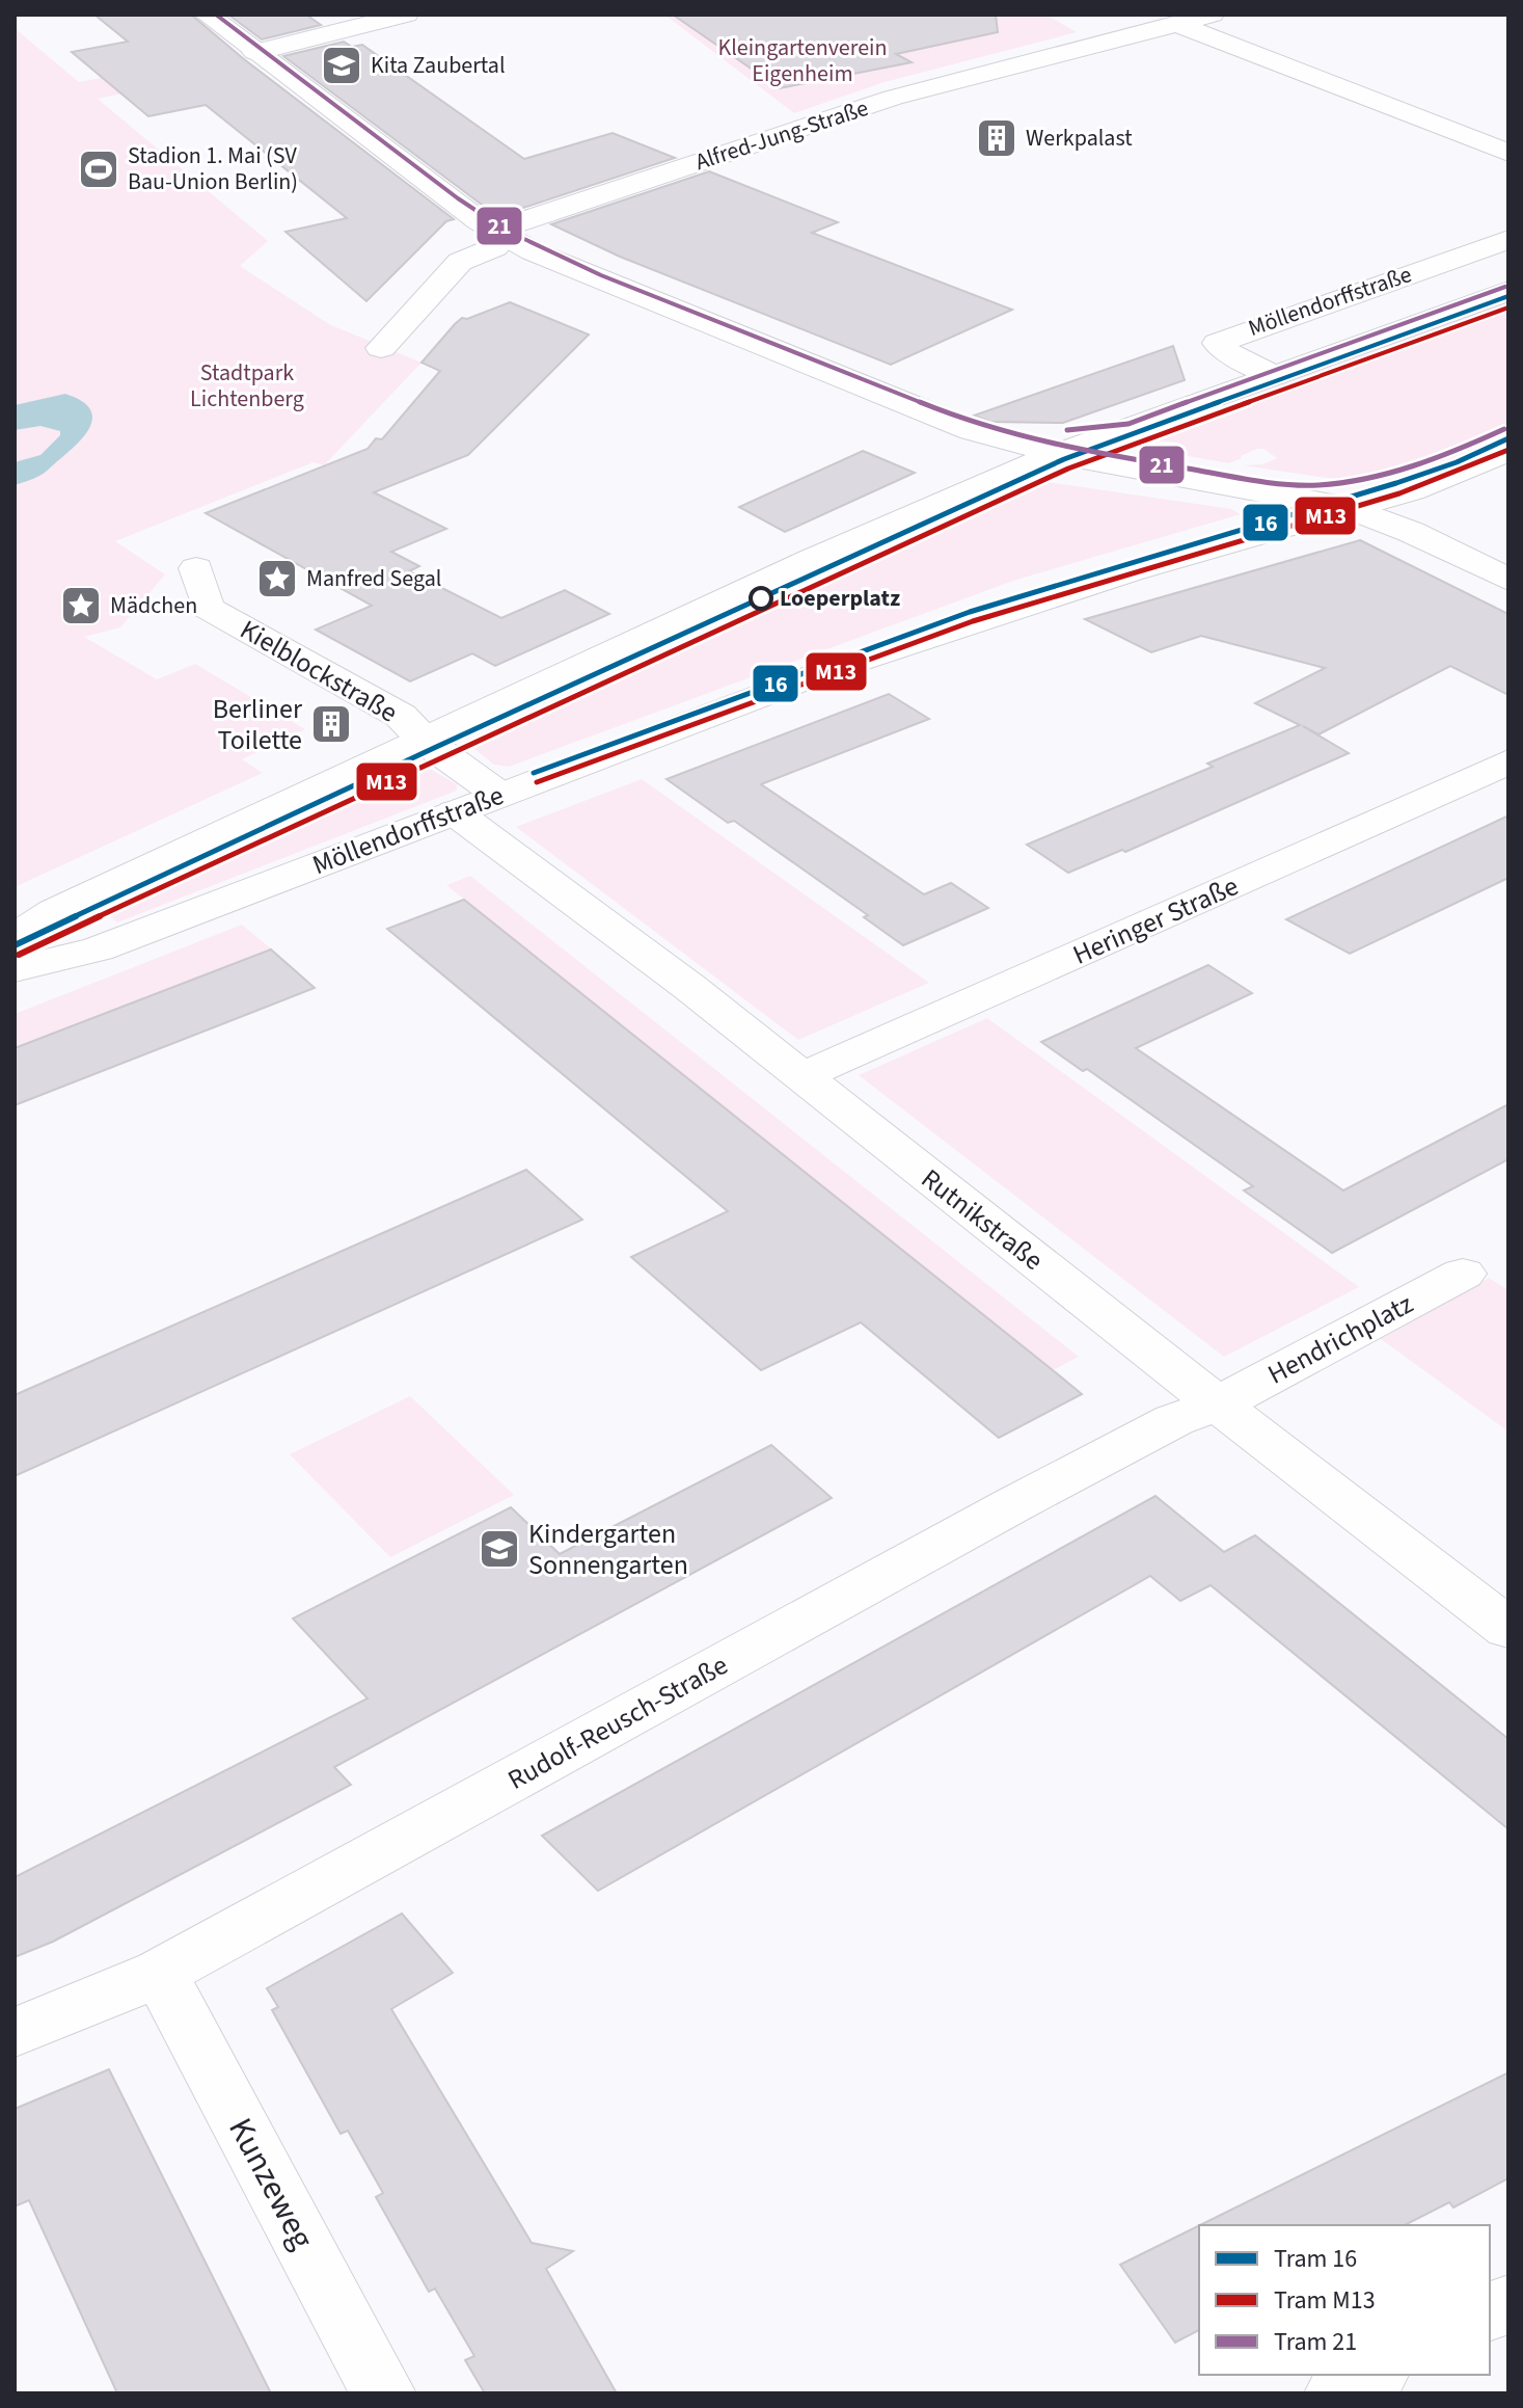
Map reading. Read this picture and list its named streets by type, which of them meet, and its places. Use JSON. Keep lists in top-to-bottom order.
{
  "streets": {
    "street": [
      "Alfred-Jung-Straße",
      "Möllendorffstraße",
      "Kielblockstraße",
      "Heringer Straße",
      "Rutnikstraße",
      "Hendrichplatz",
      "Rudolf-Reusch-Straße",
      "Kunzeweg"
    ]
  },
  "crossings": [
    ["Möllendorffstraße", "Kielblockstraße"],
    ["Möllendorffstraße", "Rutnikstraße"],
    ["Heringer Straße", "Rutnikstraße"],
    ["Rutnikstraße", "Hendrichplatz"],
    ["Rutnikstraße", "Rudolf-Reusch-Straße"],
    ["Hendrichplatz", "Rudolf-Reusch-Straße"],
    ["Rudolf-Reusch-Straße", "Kunzeweg"]
  ],
  "parks": ["Kleingartenverein Eigenheim", "Stadtpark Lichtenberg"],
  "places": {
    "school or university": ["Kita Zaubertal", "Kindergarten Sonnengarten"],
    "building": ["Werkpalast", "Berliner Toilette"],
    "sports": ["Stadion 1. Mai (SV Bau-Union Berlin)"],
    "place": ["Manfred Segal", "Mädchen"],
    "other": ["Loeperplatz"]
  },
  "lines": ["tram line 21", "tram line 16", "tram line M13"],
  "legend": ["Tram 16", "Tram M13", "Tram 21"]
}
